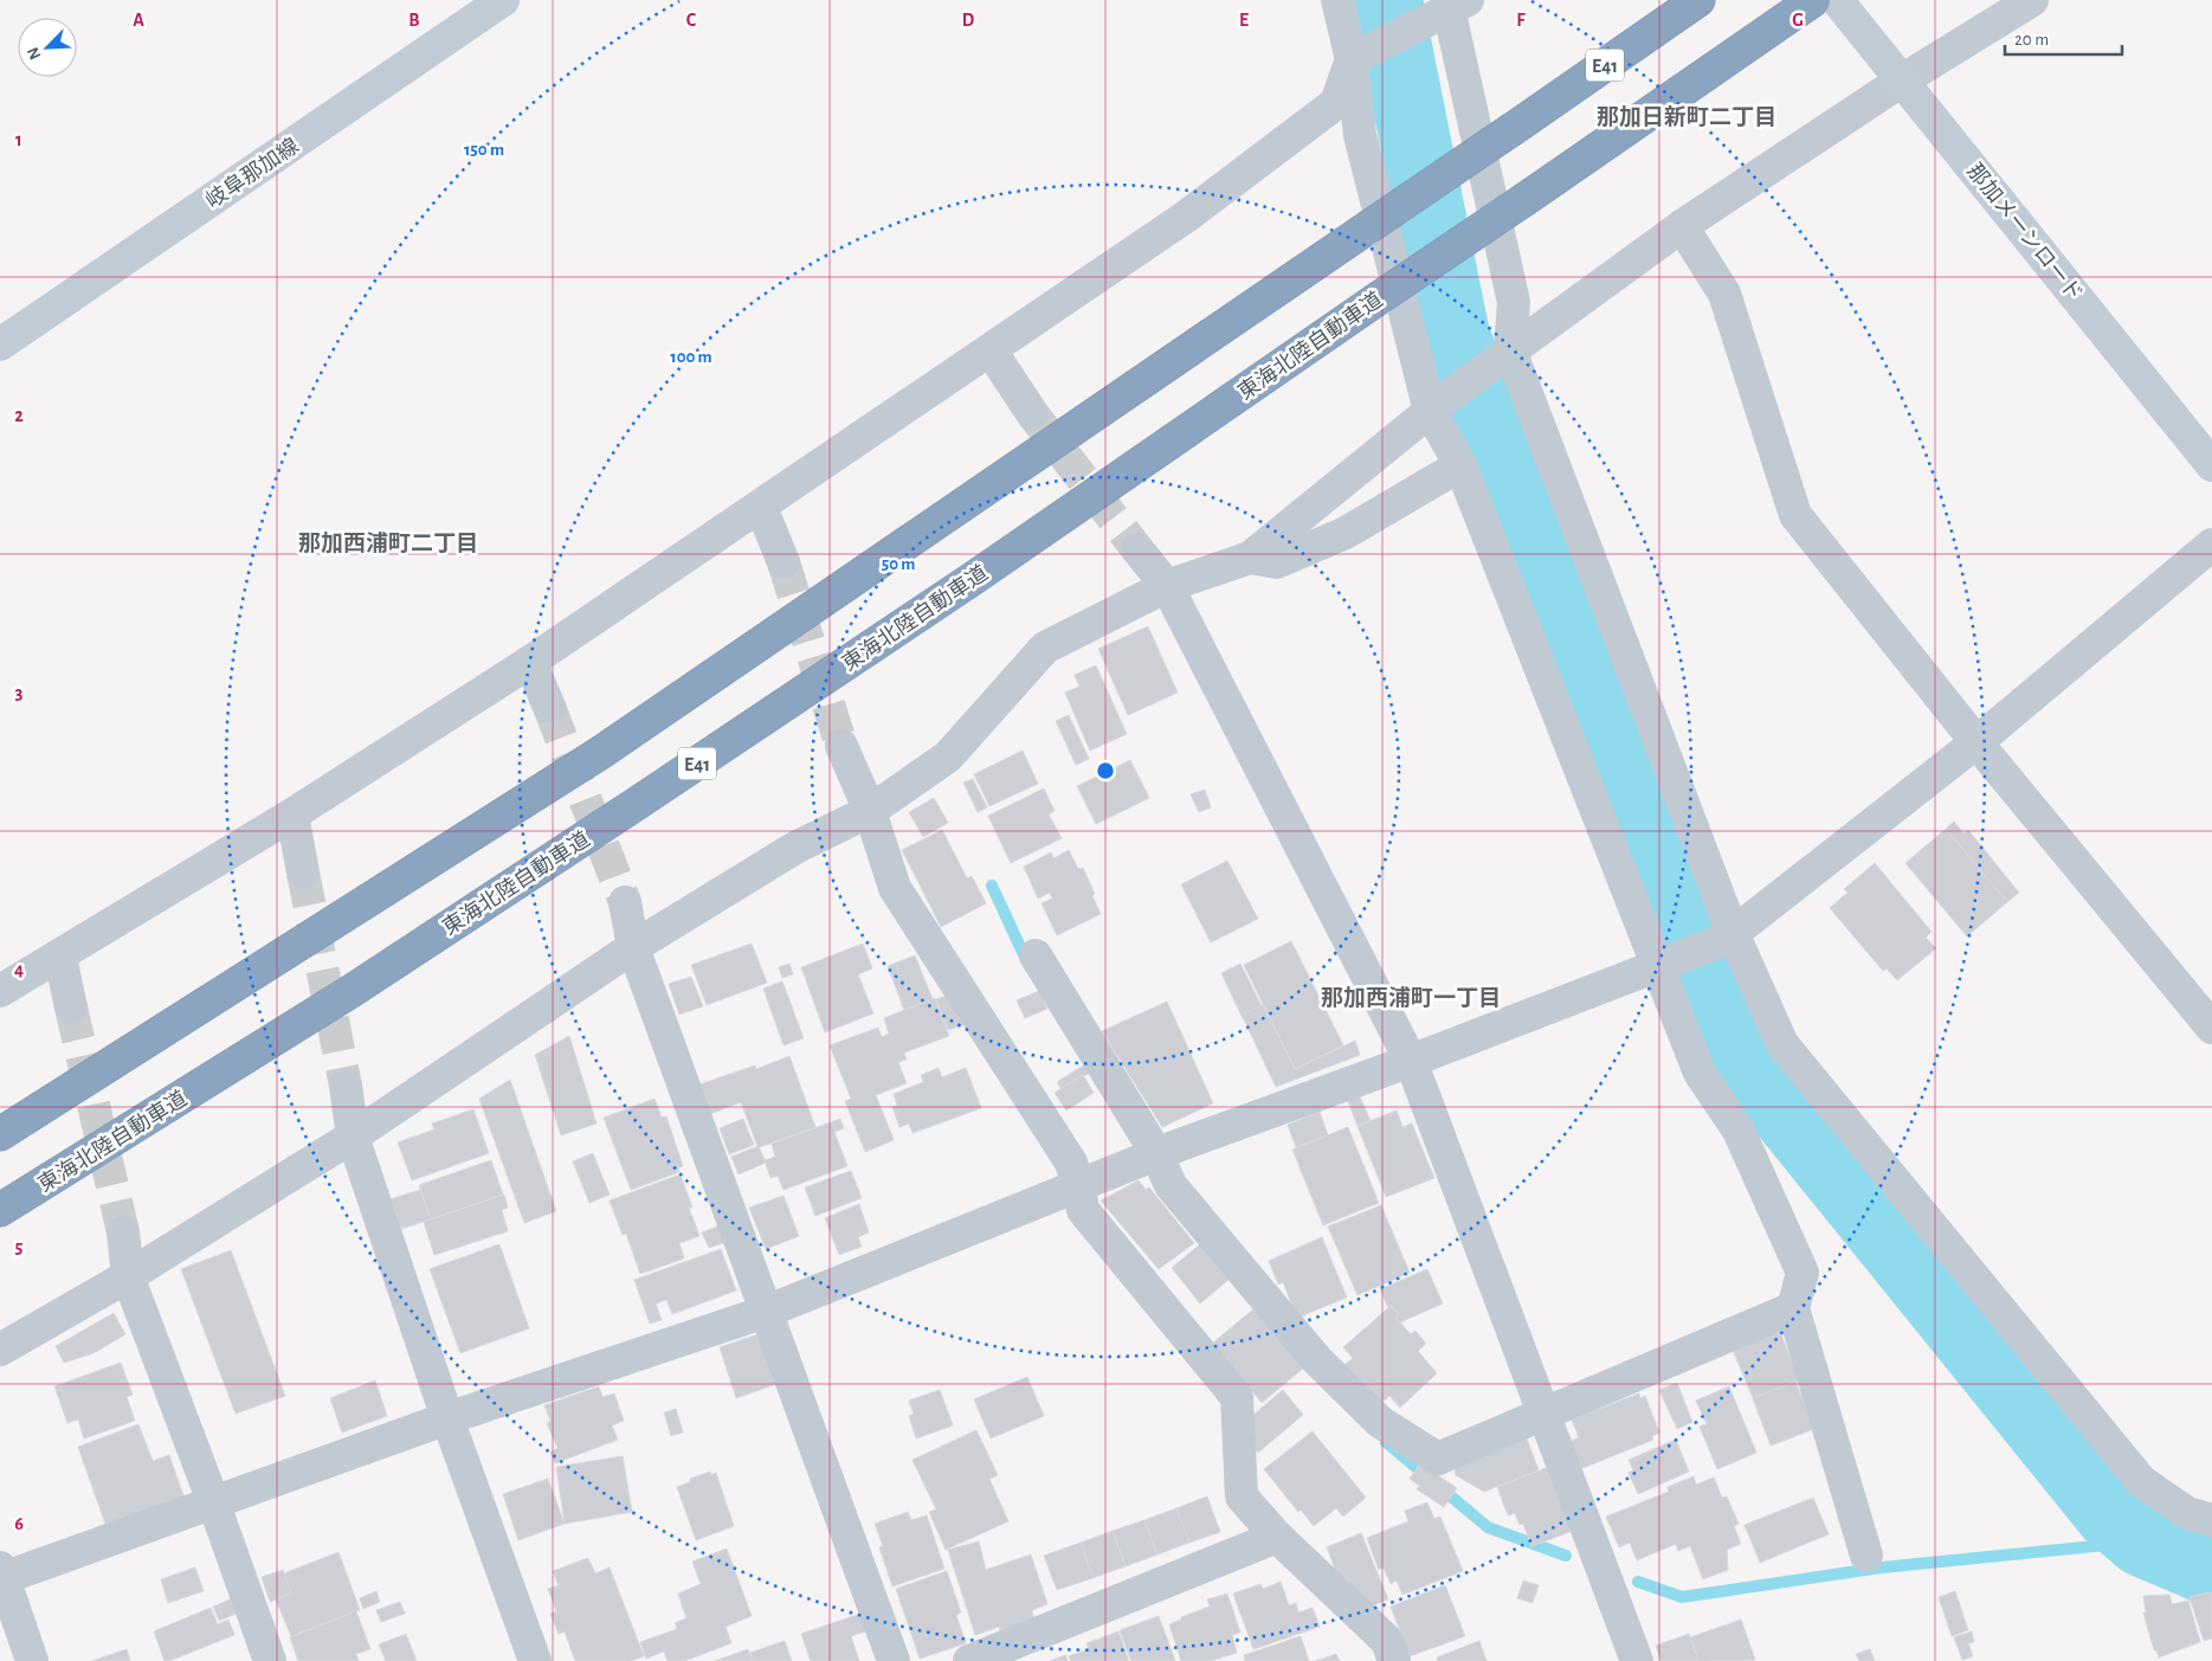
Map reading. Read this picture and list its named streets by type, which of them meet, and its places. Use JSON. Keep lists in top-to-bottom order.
{
  "streets": {
    "highway": ["E41", "東海北陸自動車道"],
    "main road": ["岐阜那加線", "那加メーンロード"]
  },
  "districts": ["那加日新町二丁目", "那加西浦町二丁目", "那加西浦町一丁目"],
  "scale_bar": "20 m",
  "north": "bottom left",
  "grid": {
    "columns": [
      "A",
      "B",
      "C",
      "D",
      "E",
      "F",
      "G"
    ],
    "rows": [
      "1",
      "2",
      "3",
      "4",
      "5",
      "6"
    ]
  },
  "rings": ["150 m", "100 m", "50 m"]
}
